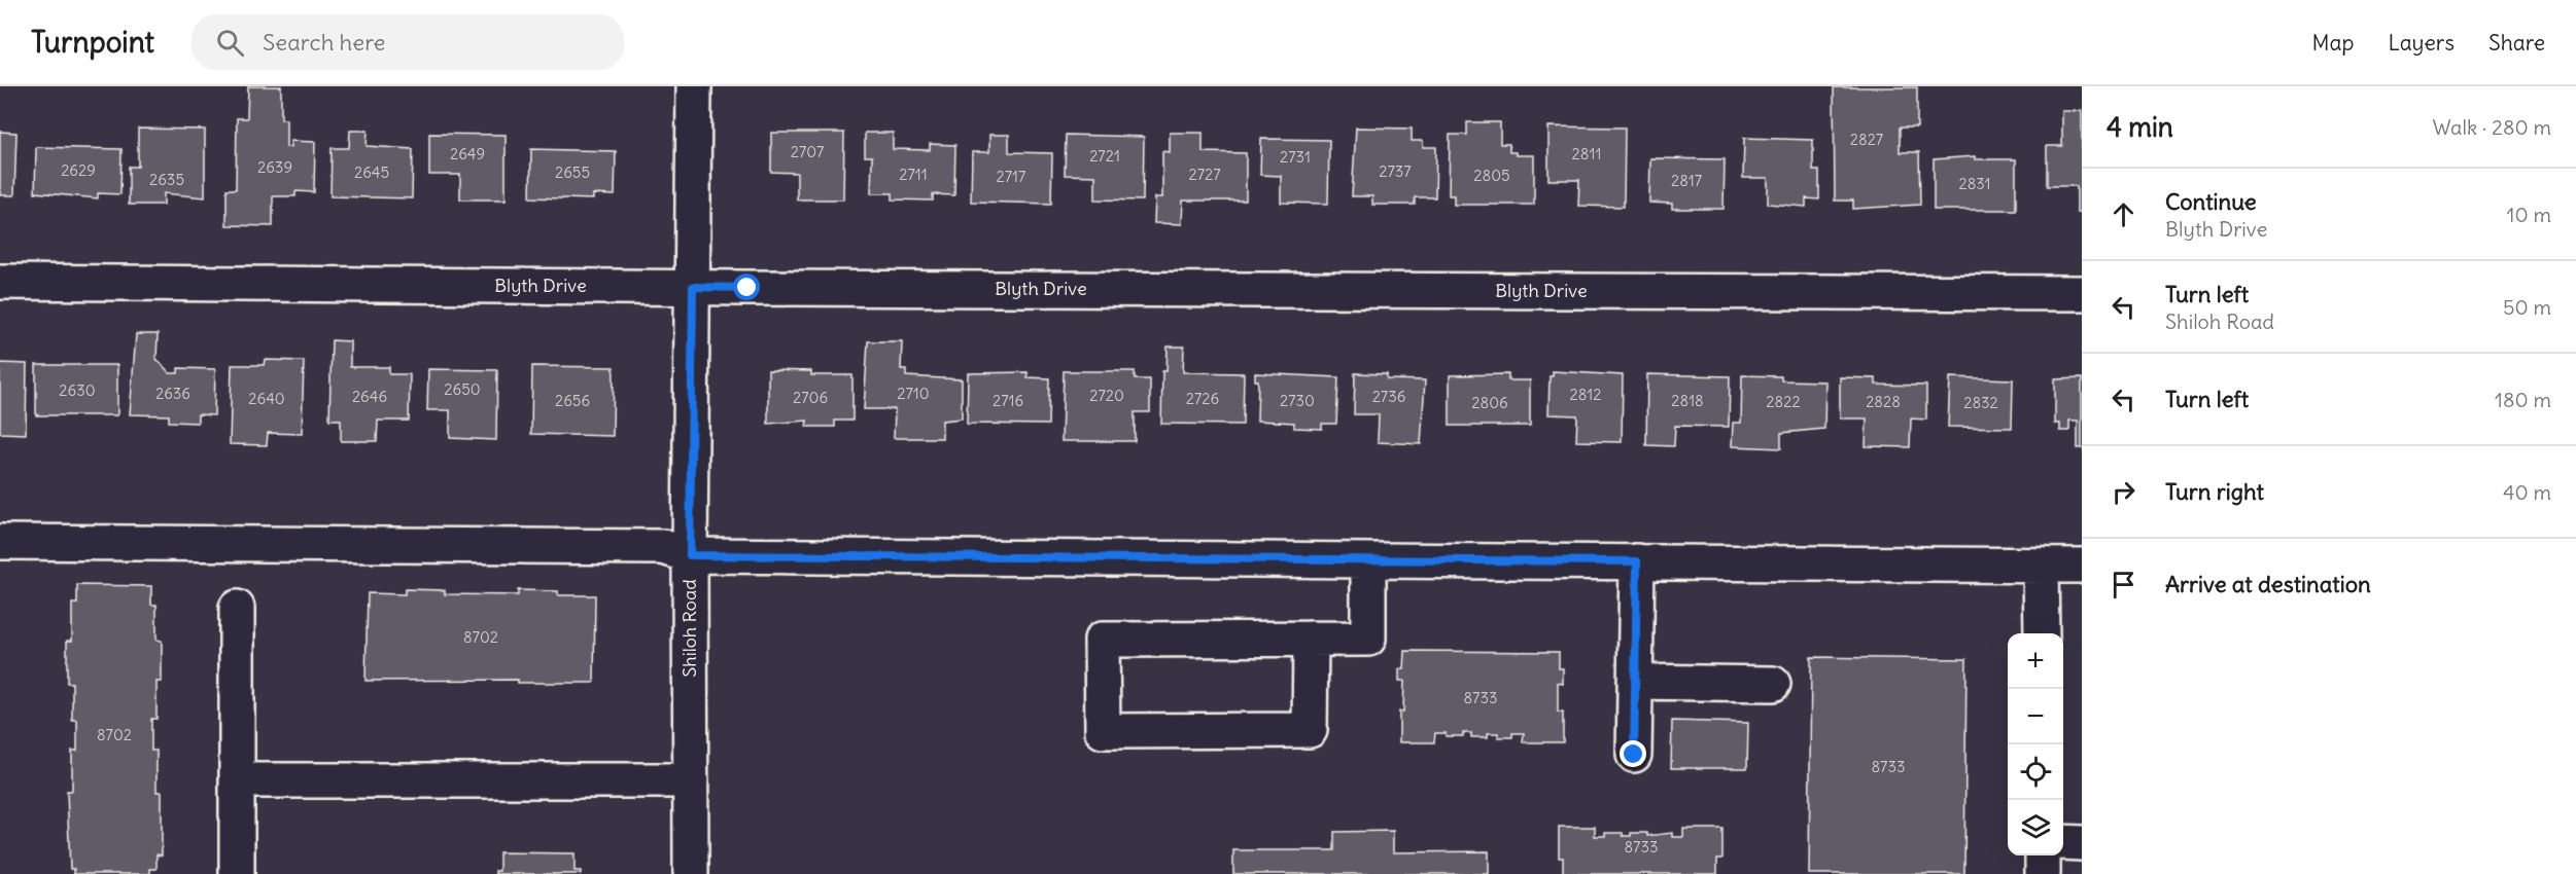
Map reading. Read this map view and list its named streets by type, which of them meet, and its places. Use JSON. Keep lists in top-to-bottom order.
{
  "streets": {
    "street": ["Blyth Drive", "Shiloh Road"]
  },
  "crossings": [
    ["Blyth Drive", "Shiloh Road"]
  ],
  "house_numbers": [
    "2827",
    "2707",
    "2649",
    "2811",
    "2721",
    "2731",
    "2639",
    "2629",
    "2737",
    "2645",
    "2655",
    "2711",
    "2727",
    "2805",
    "2717",
    "2635",
    "2817",
    "2831",
    "2650",
    "2630",
    "2636",
    "2710",
    "2812",
    "2720",
    "2646",
    "2736",
    "2706",
    "2640",
    "2726",
    "2656",
    "2716",
    "2730",
    "2818",
    "2822",
    "2828",
    "2806",
    "2832",
    "8702",
    "8733",
    "8702",
    "8733",
    "8733"
  ],
  "page": {
    "header": "Turnpoint",
    "search": "Search here",
    "nav": ["Map", "Layers", "Share"],
    "heading": ["4 min", "Walk · 280 m"],
    "list": [
      ["Continue", "Blyth Drive", "10 m"],
      ["Turn left", "Shiloh Road", "50 m"],
      ["Turn left", "180 m"],
      ["Turn right", "40 m"],
      "Arrive at destination"
    ],
    "map_buttons": ["+", "−"]
  }
}
